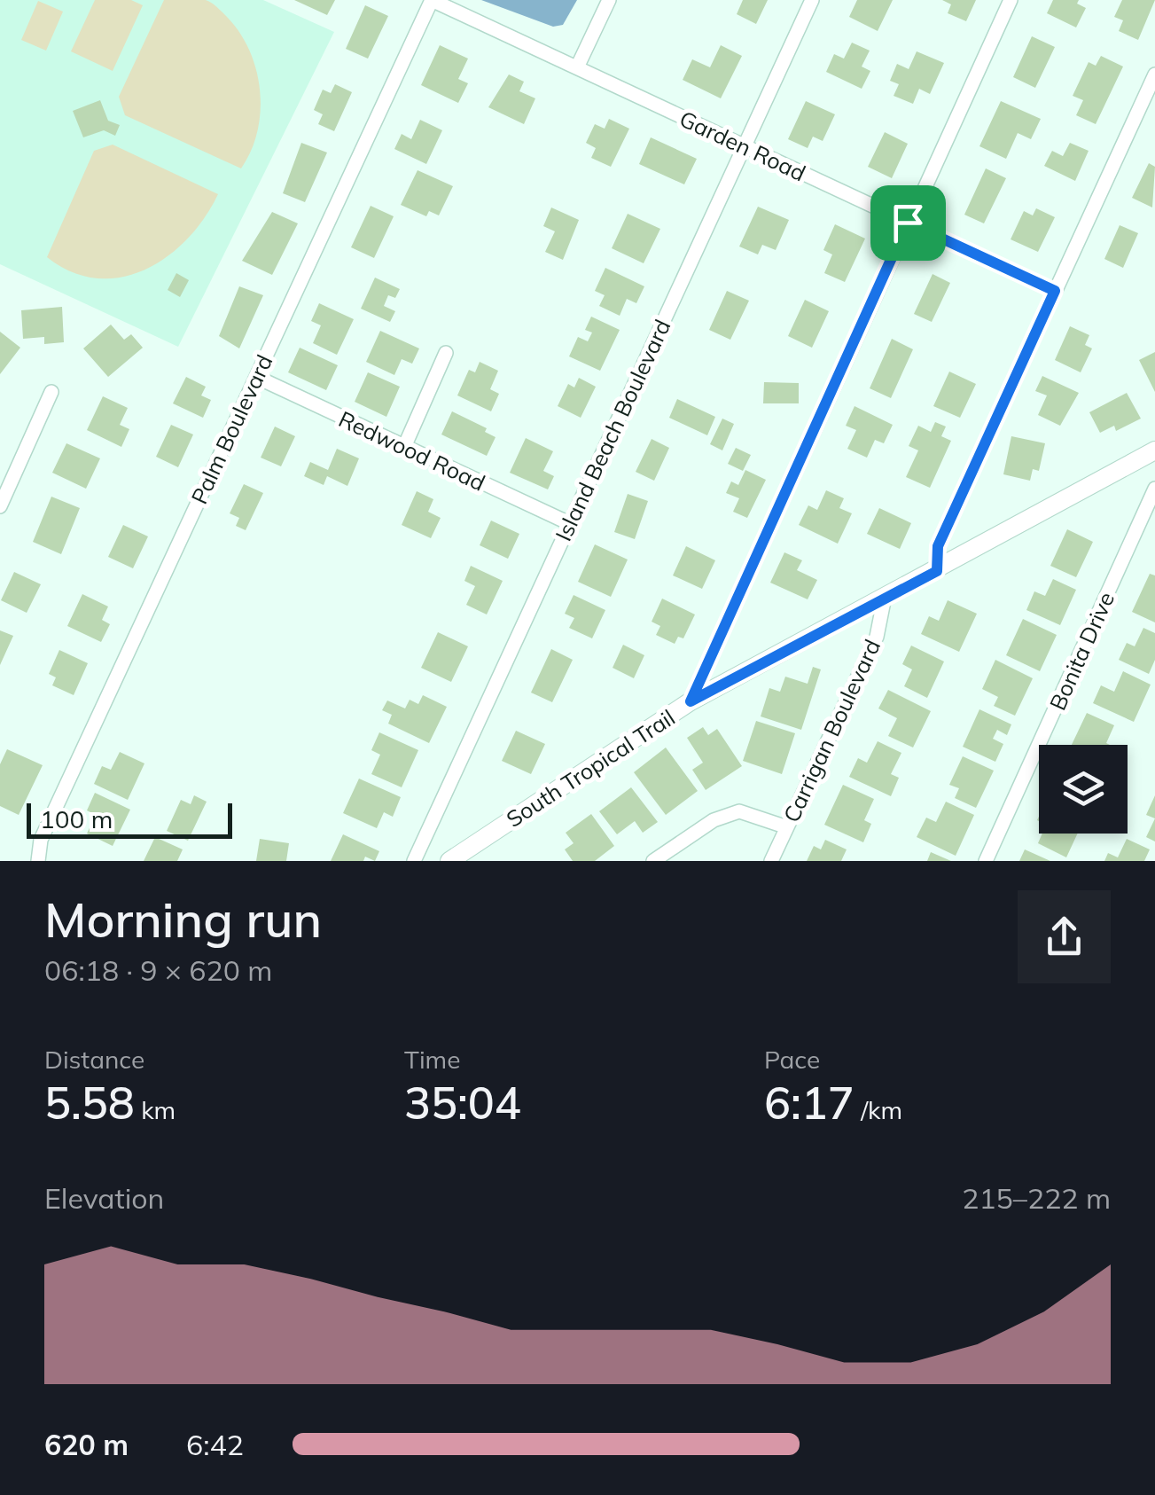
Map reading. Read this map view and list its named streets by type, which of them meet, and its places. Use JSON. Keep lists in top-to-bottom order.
{
  "streets": {
    "street": [
      "Garden Road",
      "Palm Boulevard",
      "Island Beach Boulevard",
      "Redwood Road",
      "Bonita Drive",
      "Carrigan Boulevard",
      "South Tropical Trail"
    ]
  },
  "crossings": [
    ["Garden Road", "Palm Boulevard"],
    ["Garden Road", "Island Beach Boulevard"],
    ["Palm Boulevard", "Redwood Road"],
    ["Island Beach Boulevard", "Redwood Road"],
    ["Carrigan Boulevard", "South Tropical Trail"]
  ],
  "scale_bar": "100 m",
  "page": {
    "scale": "100 m",
    "heading": ["Morning run", "06:18 · 9 × 620 m"],
    "stats": [
      ["Distance", "5.58 km"],
      ["Time", "35:04"],
      ["Pace", "6:17 /km"]
    ],
    "chart": ["Elevation", "215–222 m"],
    "list": [
      {
        "name": "620 m",
        "note": "6:42"
      }
    ]
  }
}
